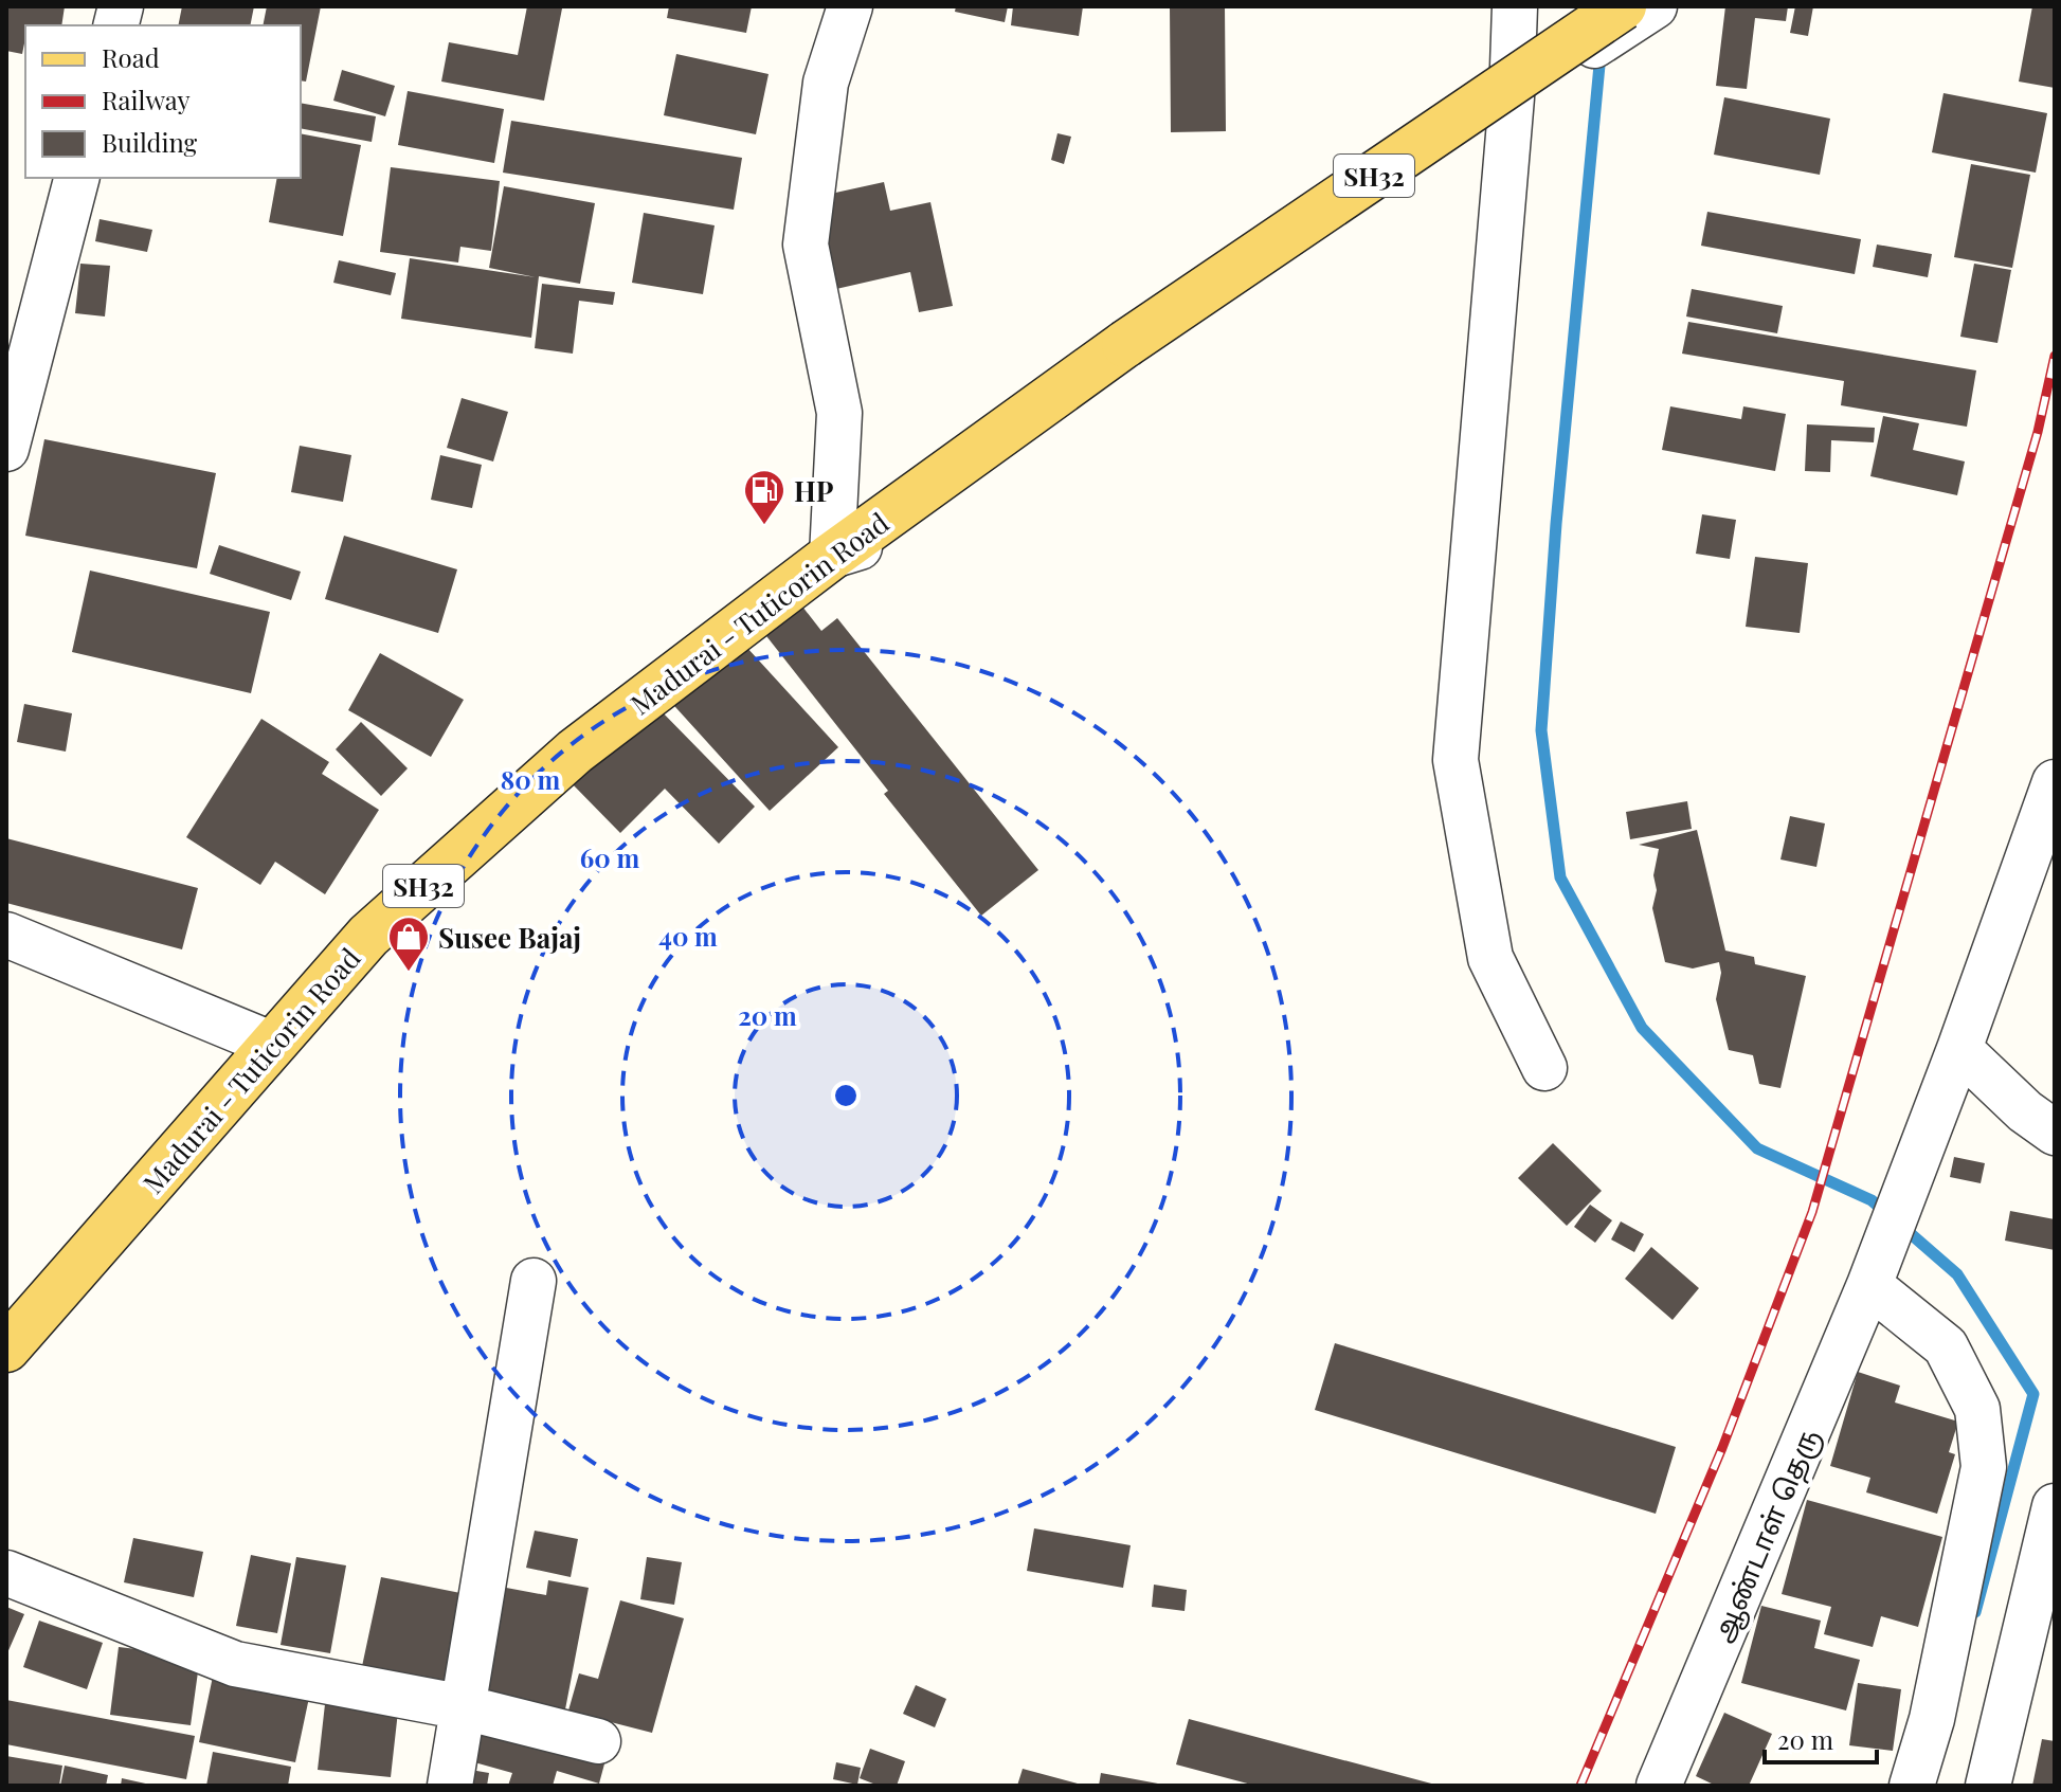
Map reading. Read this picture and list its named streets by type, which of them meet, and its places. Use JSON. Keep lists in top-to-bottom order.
{
  "streets": {
    "main road": ["SH32", "Madurai - Tuticorin Road"],
    "street": ["ஆண்டாள் தெரு"]
  },
  "places": {
    "fuel station": ["HP"],
    "shop": ["Susee Bajaj"]
  },
  "legend": ["Road", "Railway", "Building"],
  "scale_bar": "20 m",
  "rings": [
    "80 m",
    "60 m",
    "40 m",
    "20 m"
  ]
}
